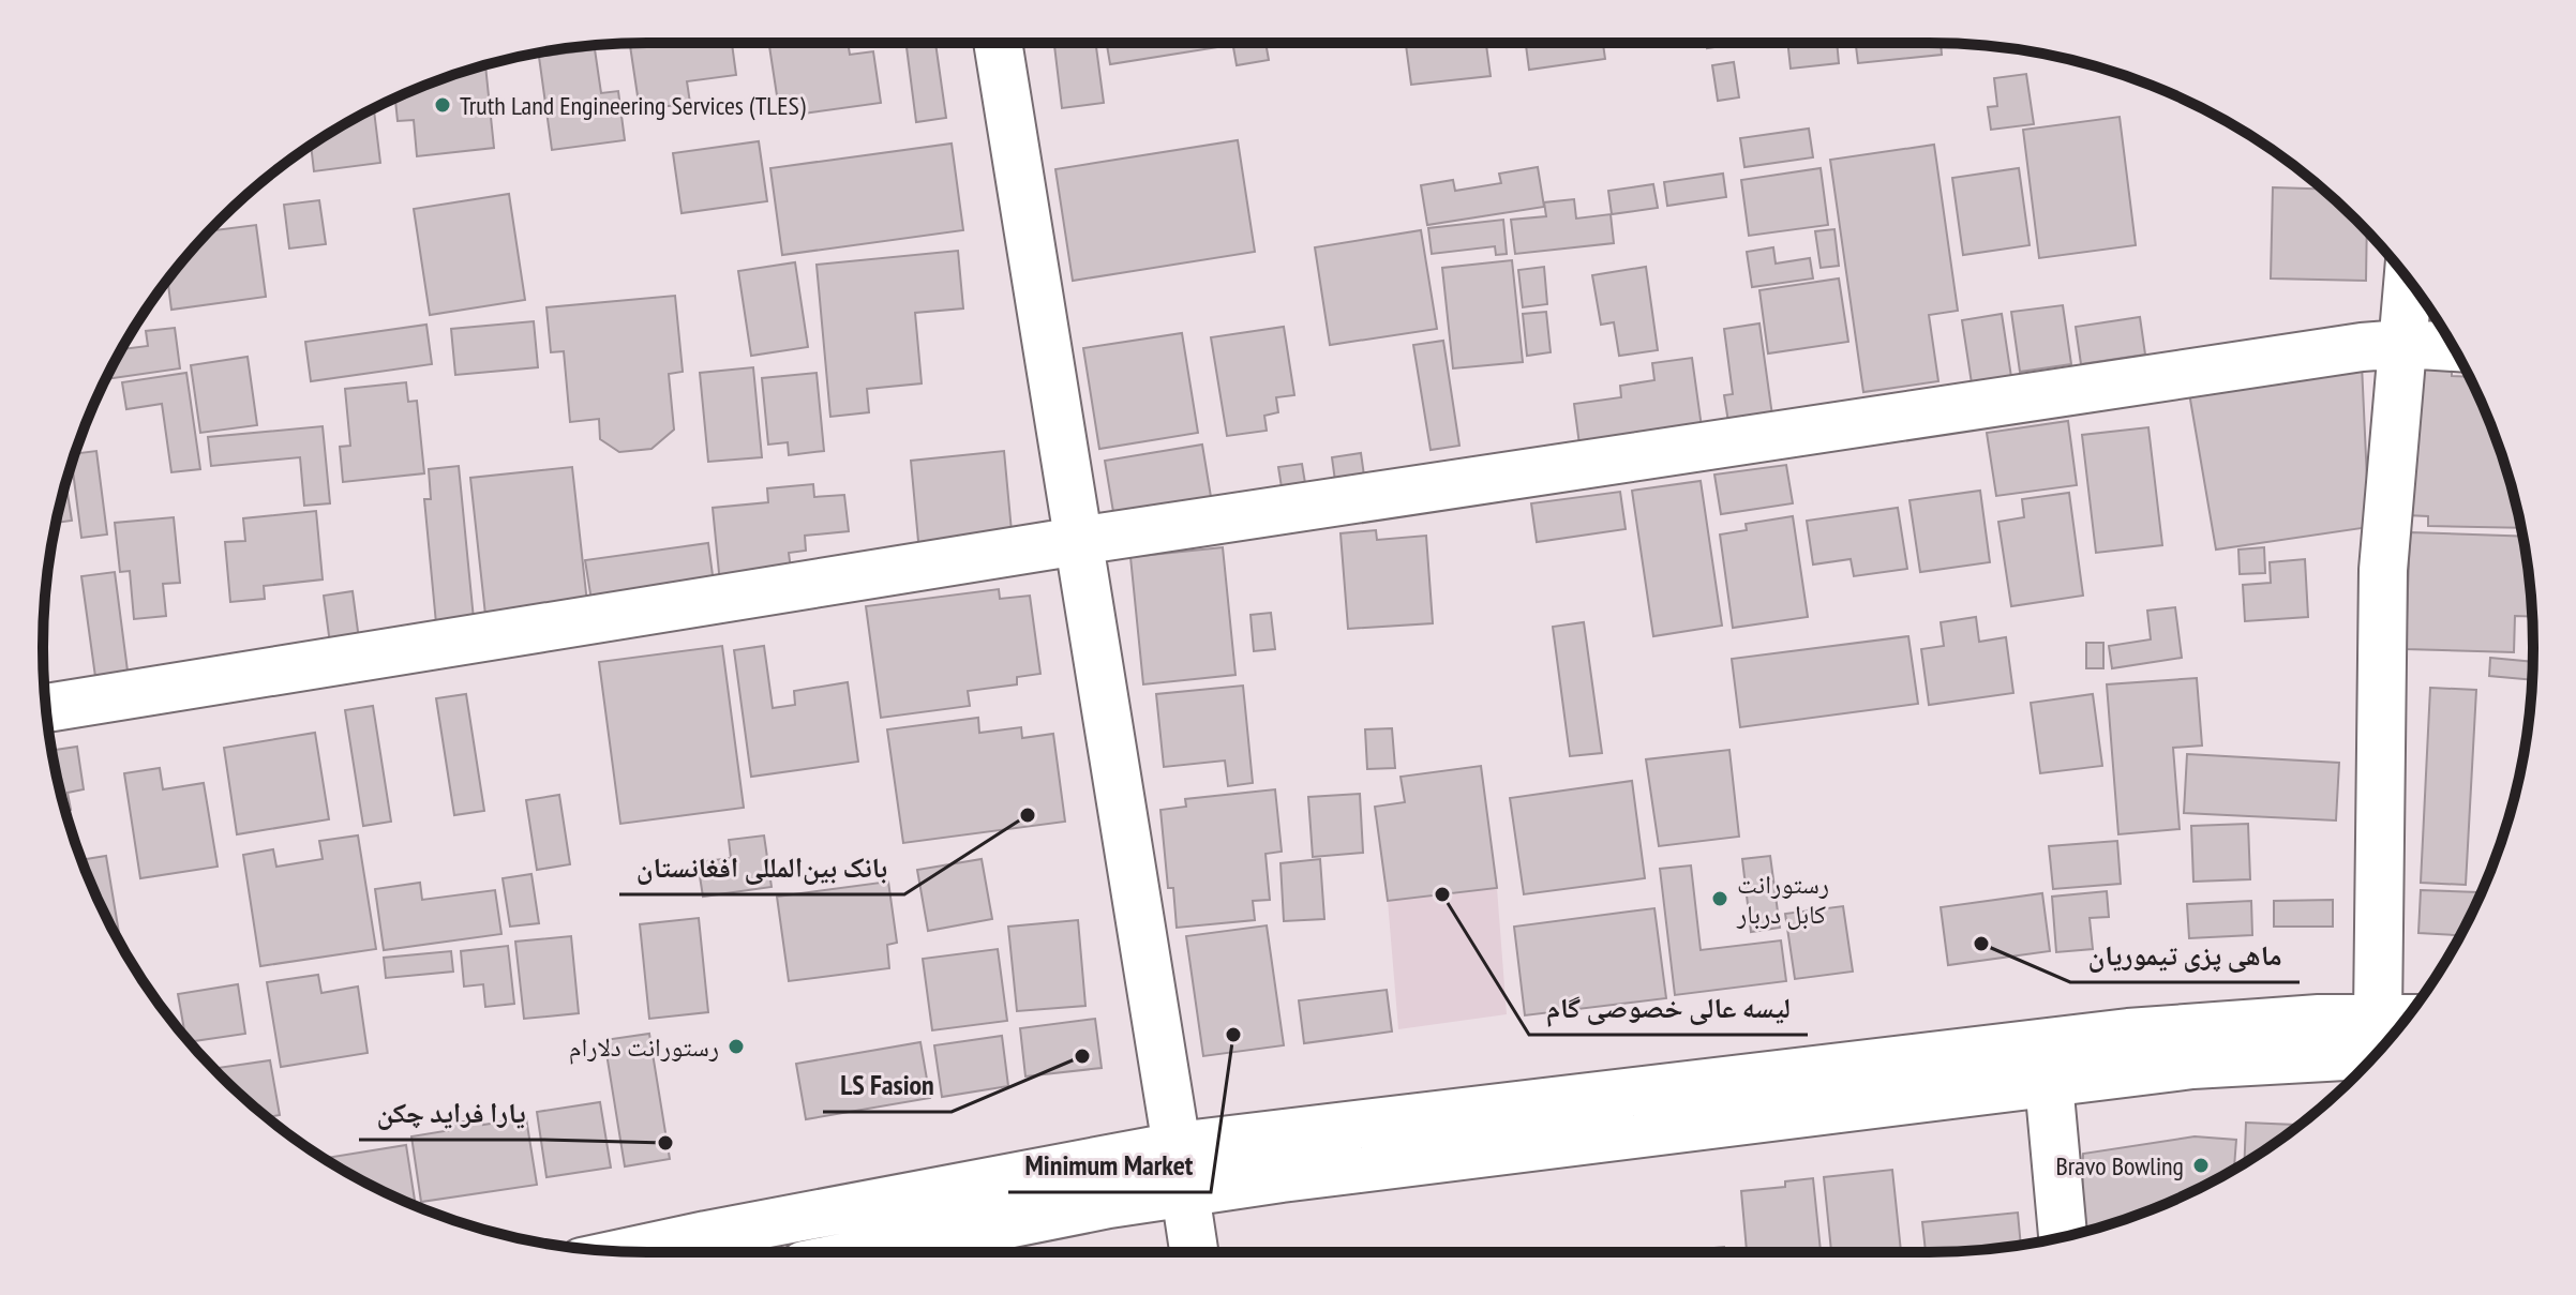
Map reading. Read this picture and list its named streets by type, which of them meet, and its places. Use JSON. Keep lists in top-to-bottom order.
{
  "places": [
    "Truth Land Engineering Services (TLES)",
    "بانک بین‌المللی افغانستان",
    "لیسه عالی خصوصی گام",
    "رستورانت کابل دربار",
    "ماهی پزی تیموریان",
    "Minimum Market",
    "رستورانت دلارام",
    "LS Fasion",
    "یارا فراید چکن",
    "Bravo Bowling"
  ]
}
